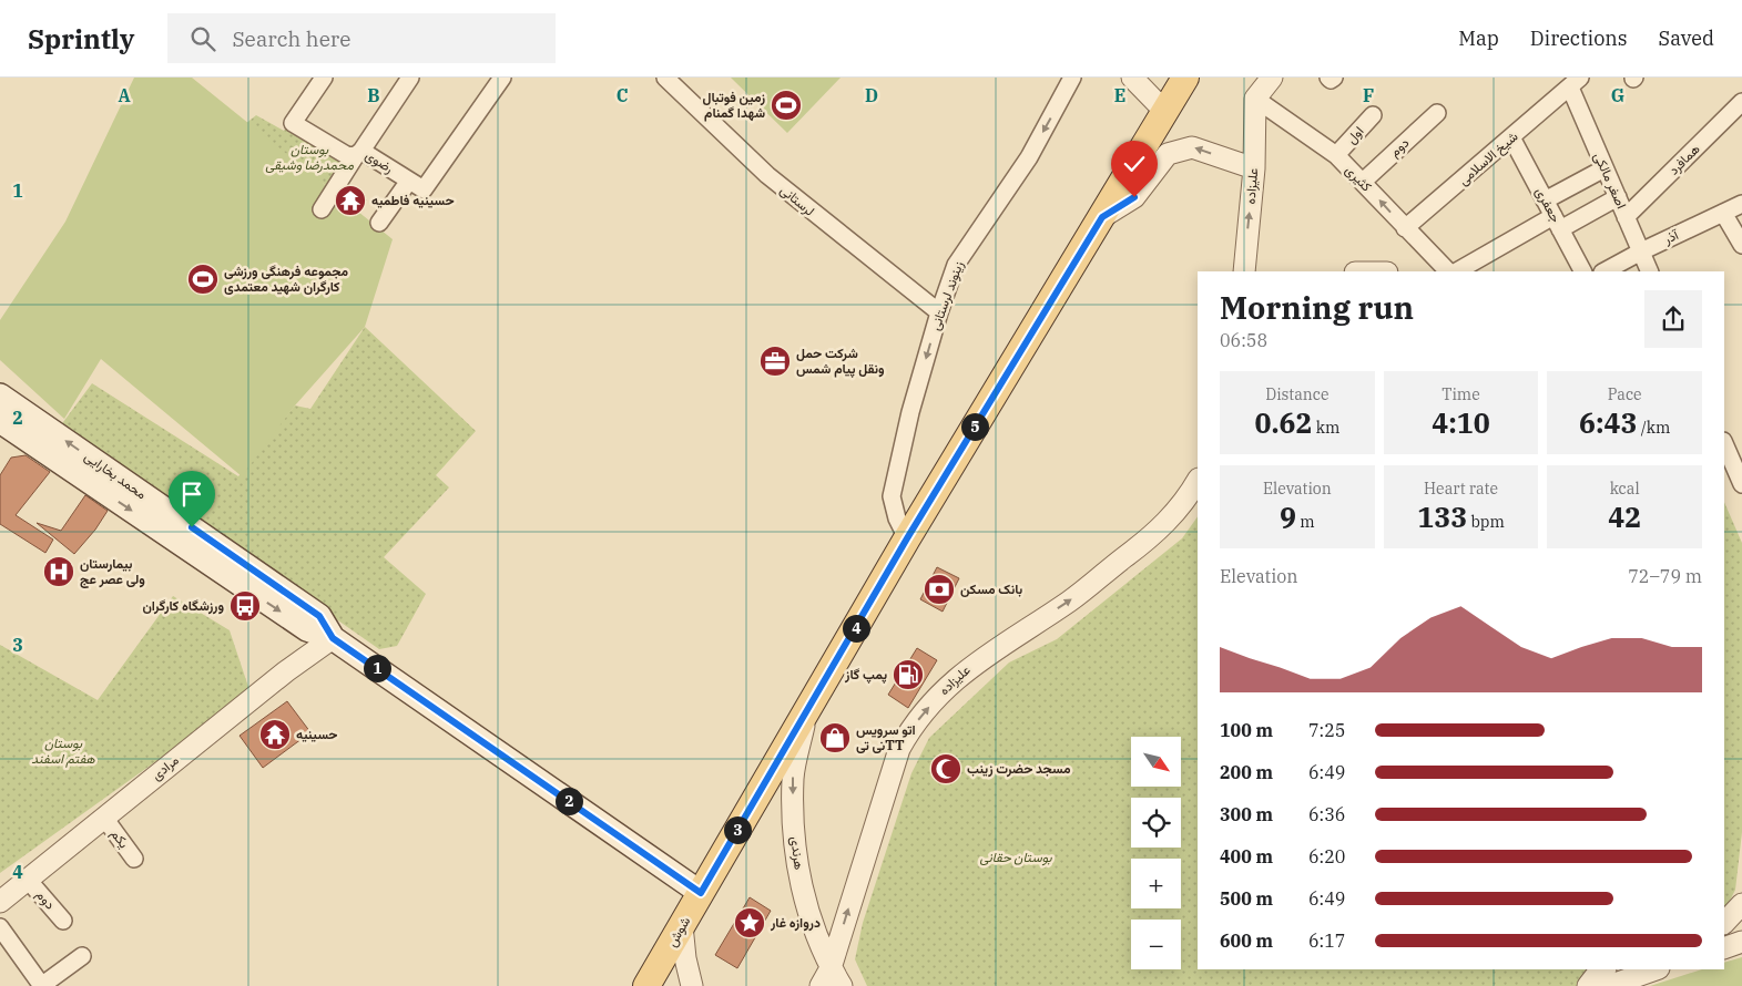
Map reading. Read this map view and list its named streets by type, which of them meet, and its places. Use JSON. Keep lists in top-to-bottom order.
{
  "streets": {
    "main road": ["محمد بخارایی", "شوش"],
    "street": [
      "اول",
      "دوم",
      "شیخ الاسلامی",
      "همافرد",
      "رضوی",
      "کثیری",
      "اصغر مالکی",
      "علیزاده",
      "لرستانی",
      "جعفری",
      "آذر",
      "زینوند لرستانی",
      "مرادی",
      "یکم",
      "هرندی"
    ]
  },
  "crossings": [
    ["اول", "کثیری"],
    ["دوم", "کثیری"],
    ["دوم", "مرادی"],
    ["شیخ الاسلامی", "کثیری"],
    ["شیخ الاسلامی", "اصغر مالکی"],
    ["شیخ الاسلامی", "جعفری"],
    ["همافرد", "اصغر مالکی"],
    ["کثیری", "علیزاده"],
    ["اصغر مالکی", "آذر"],
    ["علیزاده", "هرندی"],
    ["لرستانی", "زینوند لرستانی"],
    ["زینوند لرستانی", "شوش"],
    ["محمد بخارایی", "مرادی"],
    ["محمد بخارایی", "شوش"],
    ["مرادی", "یکم"],
    ["هرندی", "شوش"]
  ],
  "one_way": ["علیزاده", "زینوند لرستانی", "هرندی"],
  "parks": ["بوستان محمدرضا وشیقی", "بوستان هفتم اسفند", "بوستان حقانی"],
  "places": {
    "sports": ["زمین فوتبال شهدا گمنام", "مجموعه فرهنگی ورزشی کارگران شهید معتمدی"],
    "temple": ["حسینیه فاطمیه", "حسینیه"],
    "office": ["شرکت حمل ونقل پیام شمس"],
    "hospital": ["بیمارستان ولی عصر عج"],
    "bank": ["بانک مسکن"],
    "bus stop": ["ورزشگاه کارگران"],
    "fuel station": ["پمپ گاز"],
    "shop": ["اتو سرویس تی تیTT"],
    "mosque": ["مسجد حضرت زینب"],
    "place": ["دروازه غار"]
  },
  "north": "bottom right",
  "page": {
    "header": "Sprintly",
    "search": "Search here",
    "nav": ["Map", "Directions", "Saved"],
    "heading": ["Morning run", "06:58"],
    "stats": [
      ["Distance", "0.62 km"],
      ["Time", "4:10"],
      ["Pace", "6:43 /km"],
      ["Elevation", "9 m"],
      ["Heart rate", "133 bpm"],
      ["kcal", "42"]
    ],
    "pins": [
      "5",
      "4",
      "1",
      "2",
      "3"
    ],
    "chart": ["Elevation", "72–79 m"],
    "list": [
      {
        "name": "100 m",
        "note": "7:25"
      },
      {
        "name": "200 m",
        "note": "6:49"
      },
      {
        "name": "300 m",
        "note": "6:36"
      },
      {
        "name": "400 m",
        "note": "6:20"
      },
      {
        "name": "500 m",
        "note": "6:49"
      },
      {
        "name": "600 m",
        "note": "6:17"
      }
    ],
    "map_buttons": ["+", "−"]
  },
  "grid": {
    "columns": [
      "A",
      "B",
      "C",
      "D",
      "E",
      "F",
      "G"
    ],
    "rows": [
      "1",
      "2",
      "3",
      "4"
    ]
  }
}
